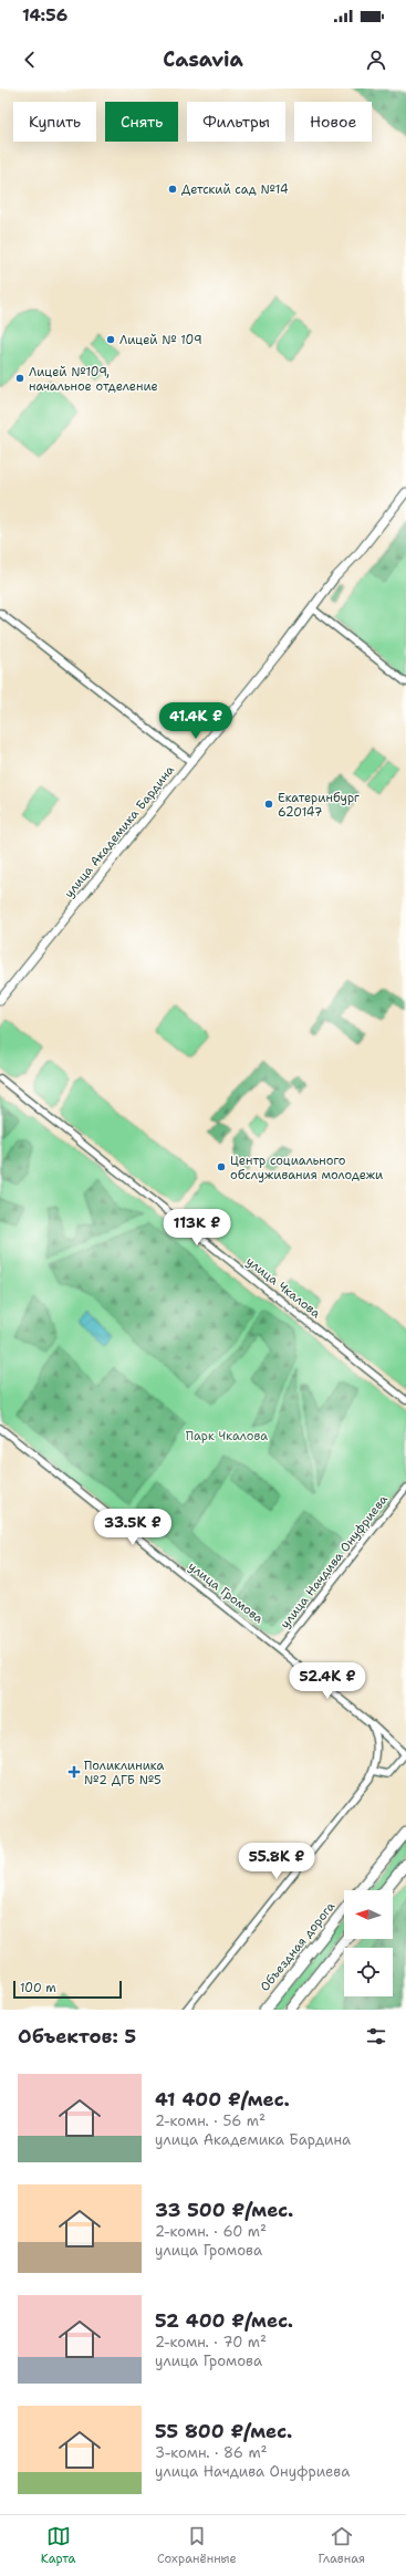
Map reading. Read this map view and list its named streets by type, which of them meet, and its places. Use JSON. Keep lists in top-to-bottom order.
{
  "streets": {
    "main road": ["Объездная дорога"],
    "street": [
      "улица Академика Бардина",
      "улица Чкалова",
      "улица Начдива Онуфриева",
      "улица Громова"
    ]
  },
  "crossings": [
    ["улица Начдива Онуфриева", "улица Громова"]
  ],
  "parks": ["Парк Чкалова"],
  "places": {
    "other": [
      "Детский сад №14",
      "Лицей № 109",
      "Лицей №109, начальное отделение",
      "Екатеринбург 620147",
      "Центр социального обслуживания молодежи"
    ],
    "health": ["Поликлиника №2 ДГБ №5"]
  },
  "scale_bar": "100 m",
  "north": "left",
  "page": {
    "status": "14:56",
    "header": "Casavia",
    "chip": [
      "Купить",
      "Снять",
      "Фильтры",
      "Новое"
    ],
    "price": [
      "41.4K ₽",
      "113K ₽",
      "33.5K ₽",
      "52.4K ₽",
      "55.8K ₽"
    ],
    "scale": "100 m",
    "heading": "Объектов: 5",
    "list": [
      {
        "name": "41 400 ₽/мес.",
        "note": "2-комн. · 56 m² · улица Академика Бардина"
      },
      {
        "name": "33 500 ₽/мес.",
        "note": "2-комн. · 60 m² · улица Громова"
      },
      {
        "name": "52 400 ₽/мес.",
        "note": "2-комн. · 70 m² · улица Громова"
      },
      {
        "name": "55 800 ₽/мес.",
        "note": "3-комн. · 86 m² · улица Начдива Онуфриева"
      }
    ],
    "tabs": ["Карта", "Сохранённые", "Главная"]
  }
}
